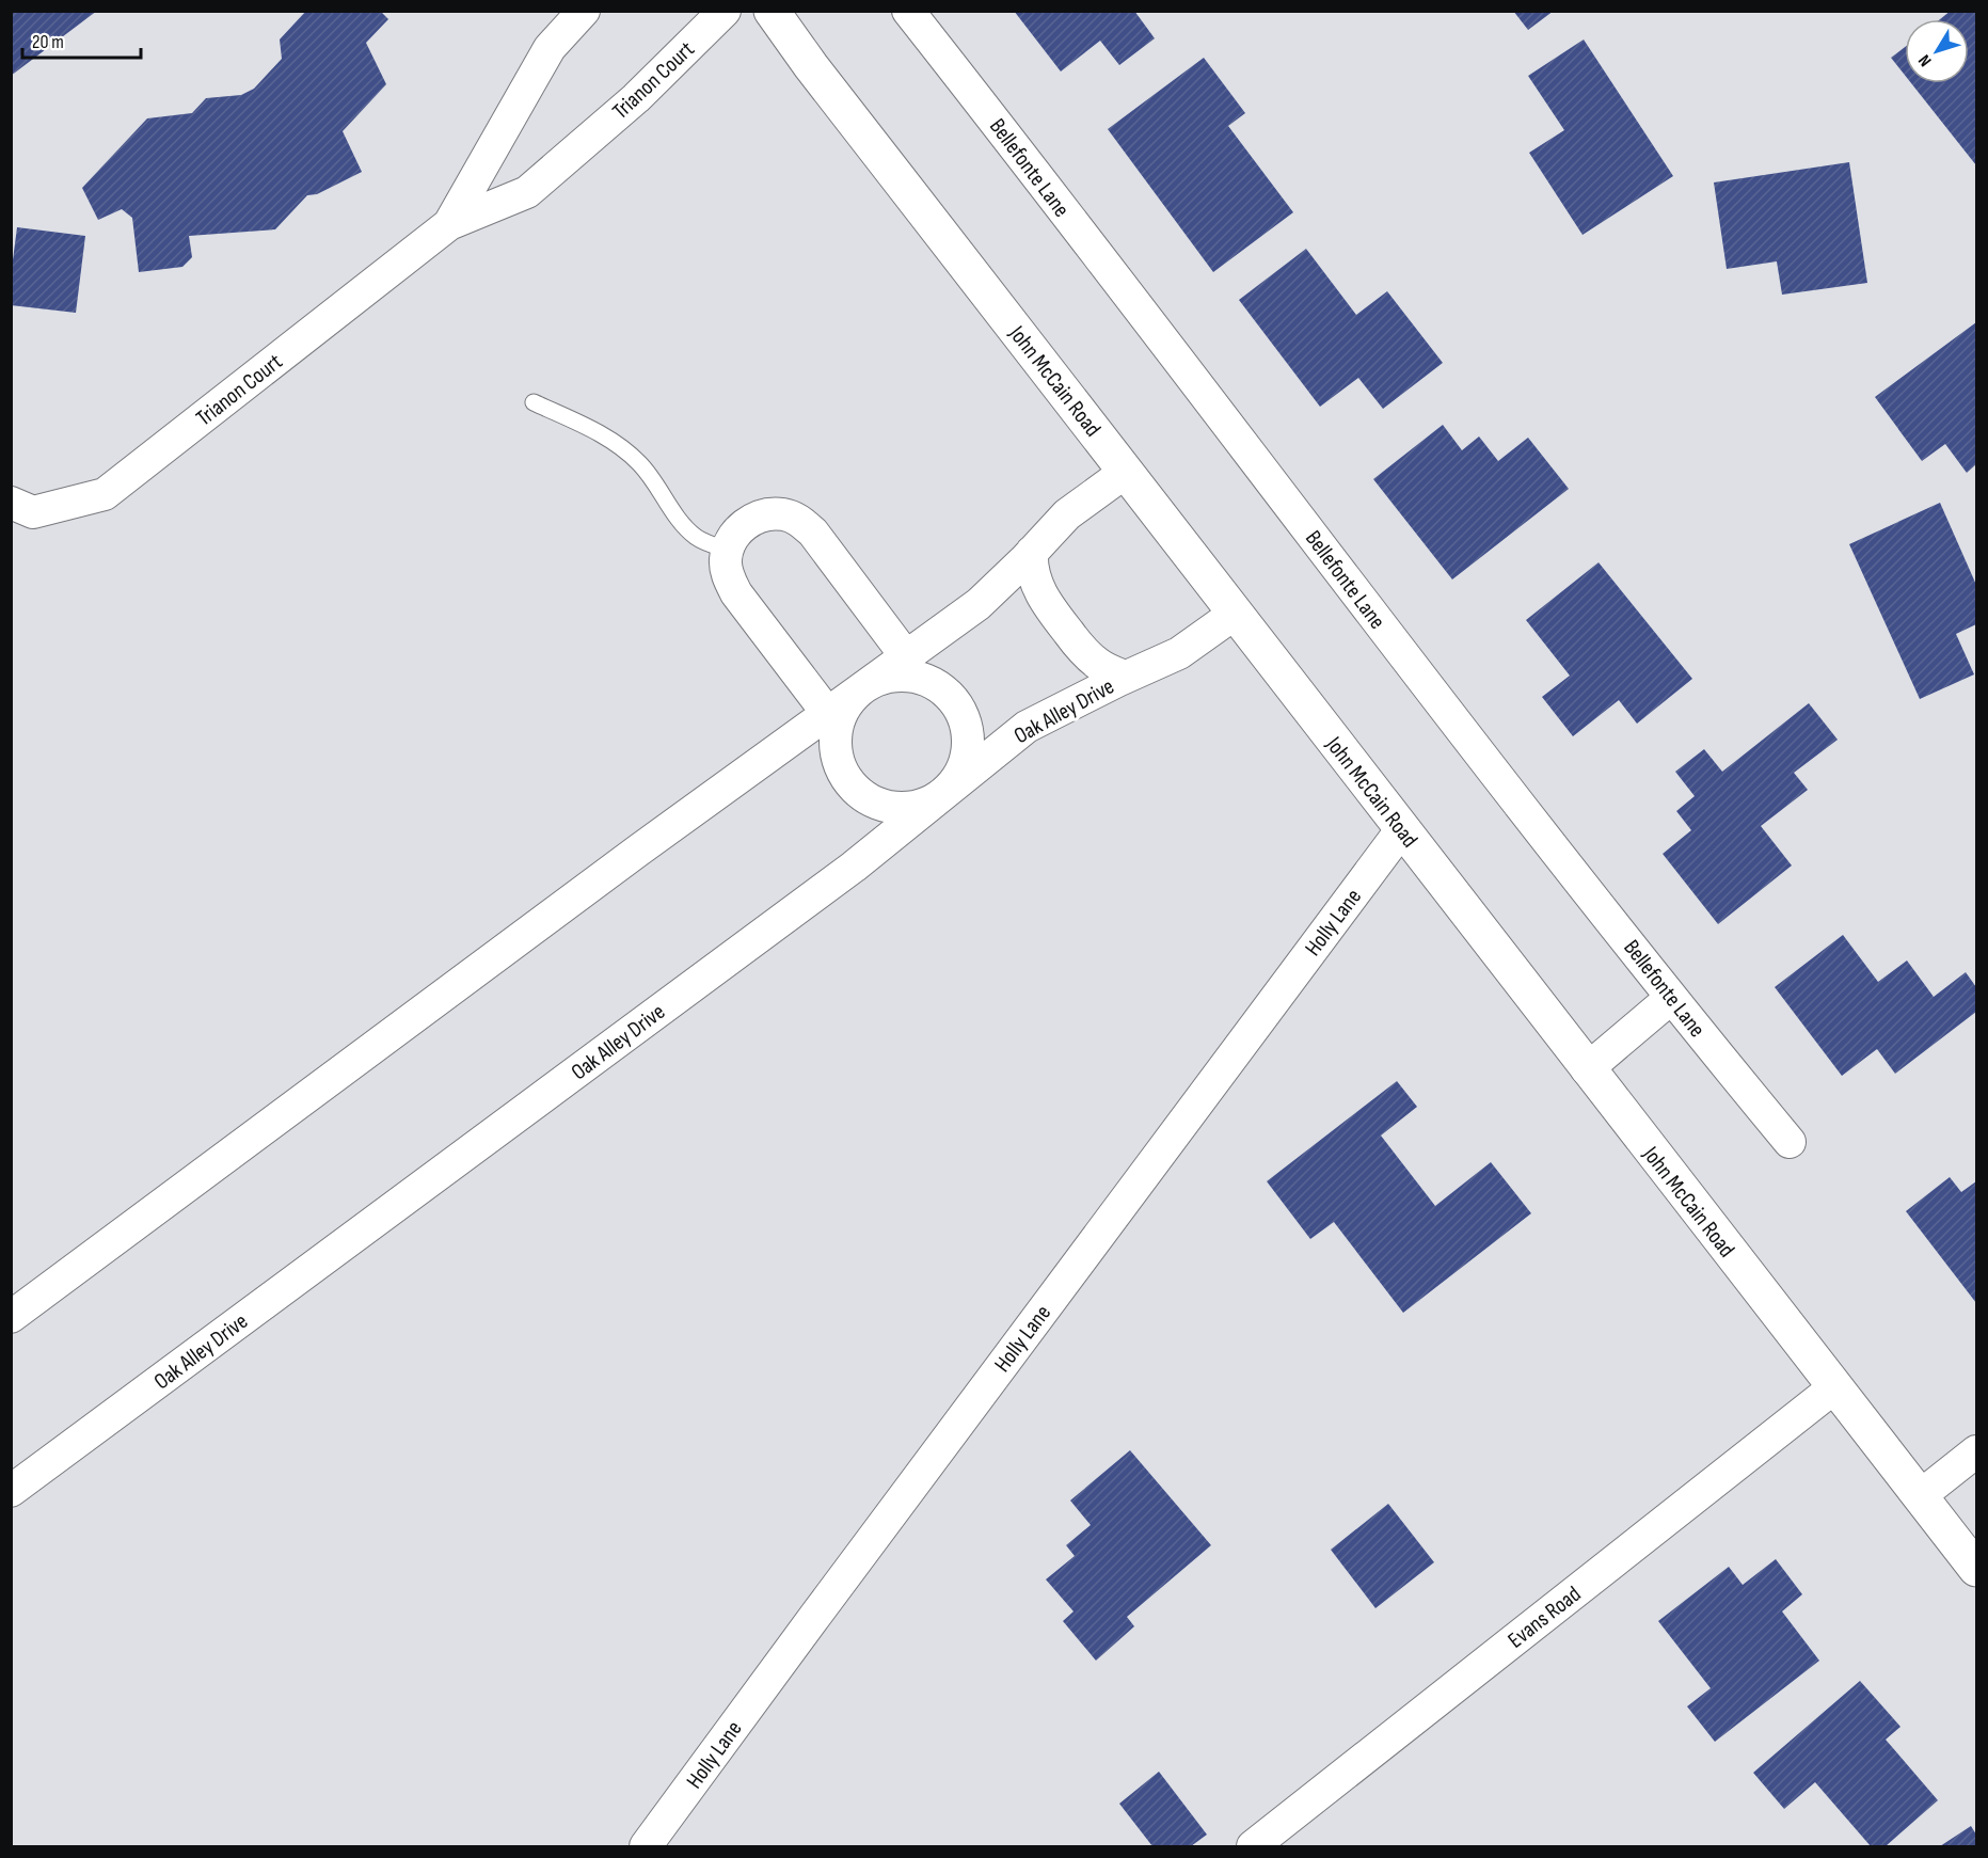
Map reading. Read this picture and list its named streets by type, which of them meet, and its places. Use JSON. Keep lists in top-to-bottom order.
{
  "streets": {
    "main road": ["John McCain Road"],
    "street": [
      "Trianon Court",
      "Bellefonte Lane",
      "Oak Alley Drive",
      "Holly Lane",
      "Evans Road"
    ]
  },
  "crossings": [
    ["John McCain Road", "Oak Alley Drive"],
    ["John McCain Road", "Holly Lane"],
    ["John McCain Road", "Evans Road"]
  ],
  "scale_bar": "20 m",
  "north": "bottom left"
}
